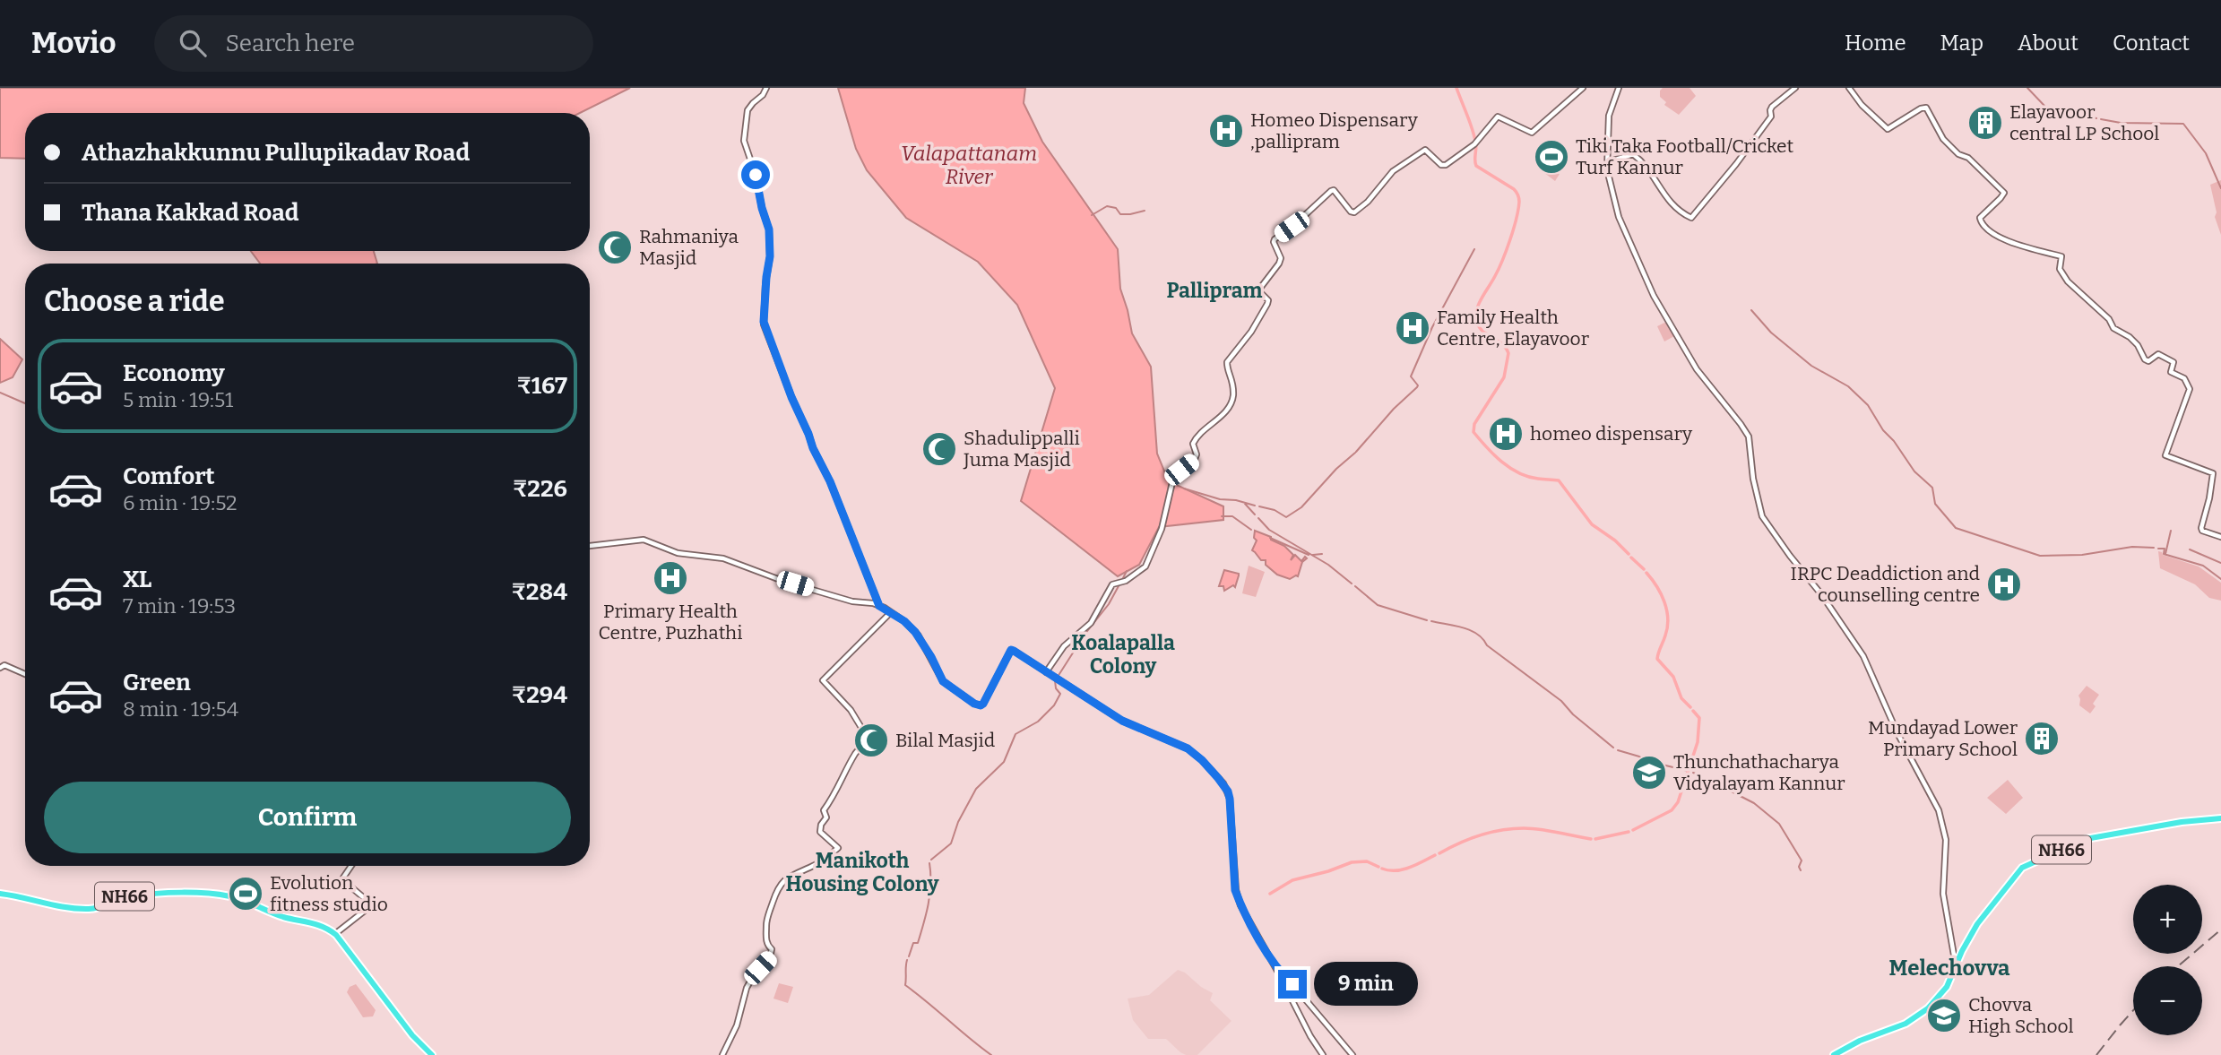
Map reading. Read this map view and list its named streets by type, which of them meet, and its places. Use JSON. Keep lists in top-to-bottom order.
{
  "streets": {
    "highway": ["NH66"]
  },
  "districts": [
    "Pallipram",
    "Koalapalla Colony",
    "Manikoth Housing Colony",
    "Melechovva"
  ],
  "water": ["Valapattanam River"],
  "places": {
    "building": ["Elayavoor central LP School", "Mundayad Lower Primary School"],
    "hospital": [
      "Homeo Dispensary ,pallipram",
      "Family Health Centre, Elayavoor",
      "homeo dispensary",
      "Primary Health Centre, Puzhathi",
      "IRPC Deaddiction and counselling centre"
    ],
    "sports": ["Tiki Taka Football/Cricket Turf Kannur", "Evolution fitness studio"],
    "mosque": ["Rahmaniya Masjid", "Shadulippalli Juma Masjid", "Bilal Masjid"],
    "school or university": ["Thunchathacharya Vidyalayam Kannur", "Chovva High School"]
  },
  "page": {
    "header": "Movio",
    "search": "Search here",
    "nav": [
      "Home",
      "Map",
      "About",
      "Contact"
    ],
    "banner": ["Athazhakkunnu Pullupikadav Road", "Thana Kakkad Road"],
    "heading": "Choose a ride",
    "list": [
      {
        "name": "Economy",
        "note": "5 min · 19:51",
        "value": "₹167"
      },
      {
        "name": "Comfort",
        "note": "6 min · 19:52",
        "value": "₹226"
      },
      {
        "name": "XL",
        "note": "7 min · 19:53",
        "value": "₹284"
      },
      {
        "name": "Green",
        "note": "8 min · 19:54",
        "value": "₹294"
      }
    ],
    "buttons": "Confirm",
    "map_buttons": ["+", "−"],
    "bubble": "9 min"
  }
}
